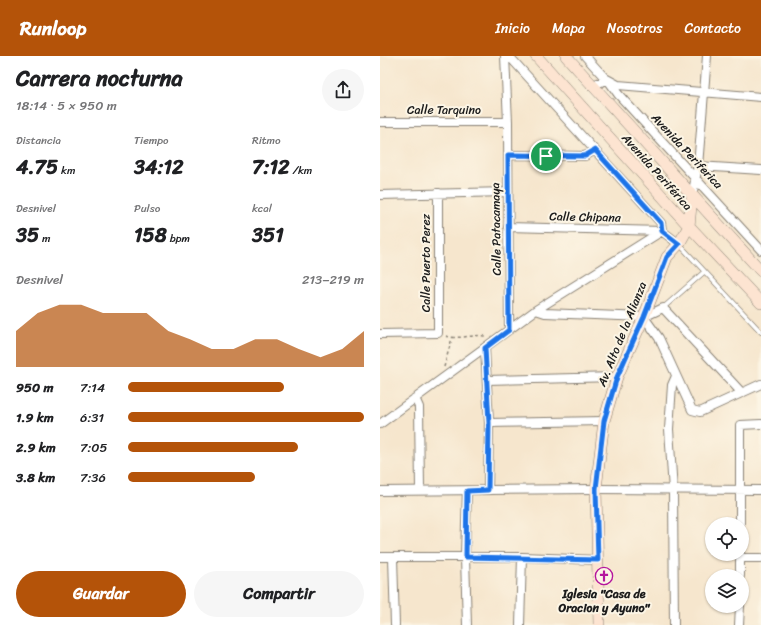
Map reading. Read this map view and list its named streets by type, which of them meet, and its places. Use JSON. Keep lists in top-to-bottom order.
{
  "streets": {
    "street": [
      "Calle Tarquino",
      "Avenida Periferica",
      "Avenida Periférica",
      "Calle Chipana",
      "Calle Patacamaya",
      "Calle Puerto Perez",
      "Av. Alto de la Alianza"
    ]
  },
  "crossings": [
    ["Calle Tarquino", "Calle Patacamaya"],
    ["Avenida Periférica", "Av. Alto de la Alianza"],
    ["Calle Chipana", "Calle Patacamaya"]
  ],
  "places": {
    "church": ["Iglesia \"Casa de Oracion y Ayuno\""]
  },
  "page": {
    "header": "Runloop",
    "nav": [
      "Inicio",
      "Mapa",
      "Nosotros",
      "Contacto"
    ],
    "heading": ["Carrera nocturna", "18:14 · 5 × 950 m"],
    "stats": [
      ["Distancia", "4.75 km"],
      ["Tiempo", "34:12"],
      ["Ritmo", "7:12 /km"],
      ["Desnivel", "35 m"],
      ["Pulso", "158 bpm"],
      ["kcal", "351"]
    ],
    "chart": ["Desnivel", "213–219 m"],
    "list": [
      {
        "name": "950 m",
        "note": "7:14"
      },
      {
        "name": "1.9 km",
        "note": "6:31"
      },
      {
        "name": "2.9 km",
        "note": "7:05"
      },
      {
        "name": "3.8 km",
        "note": "7:36"
      }
    ],
    "buttons": ["Guardar", "Compartir"]
  }
}
